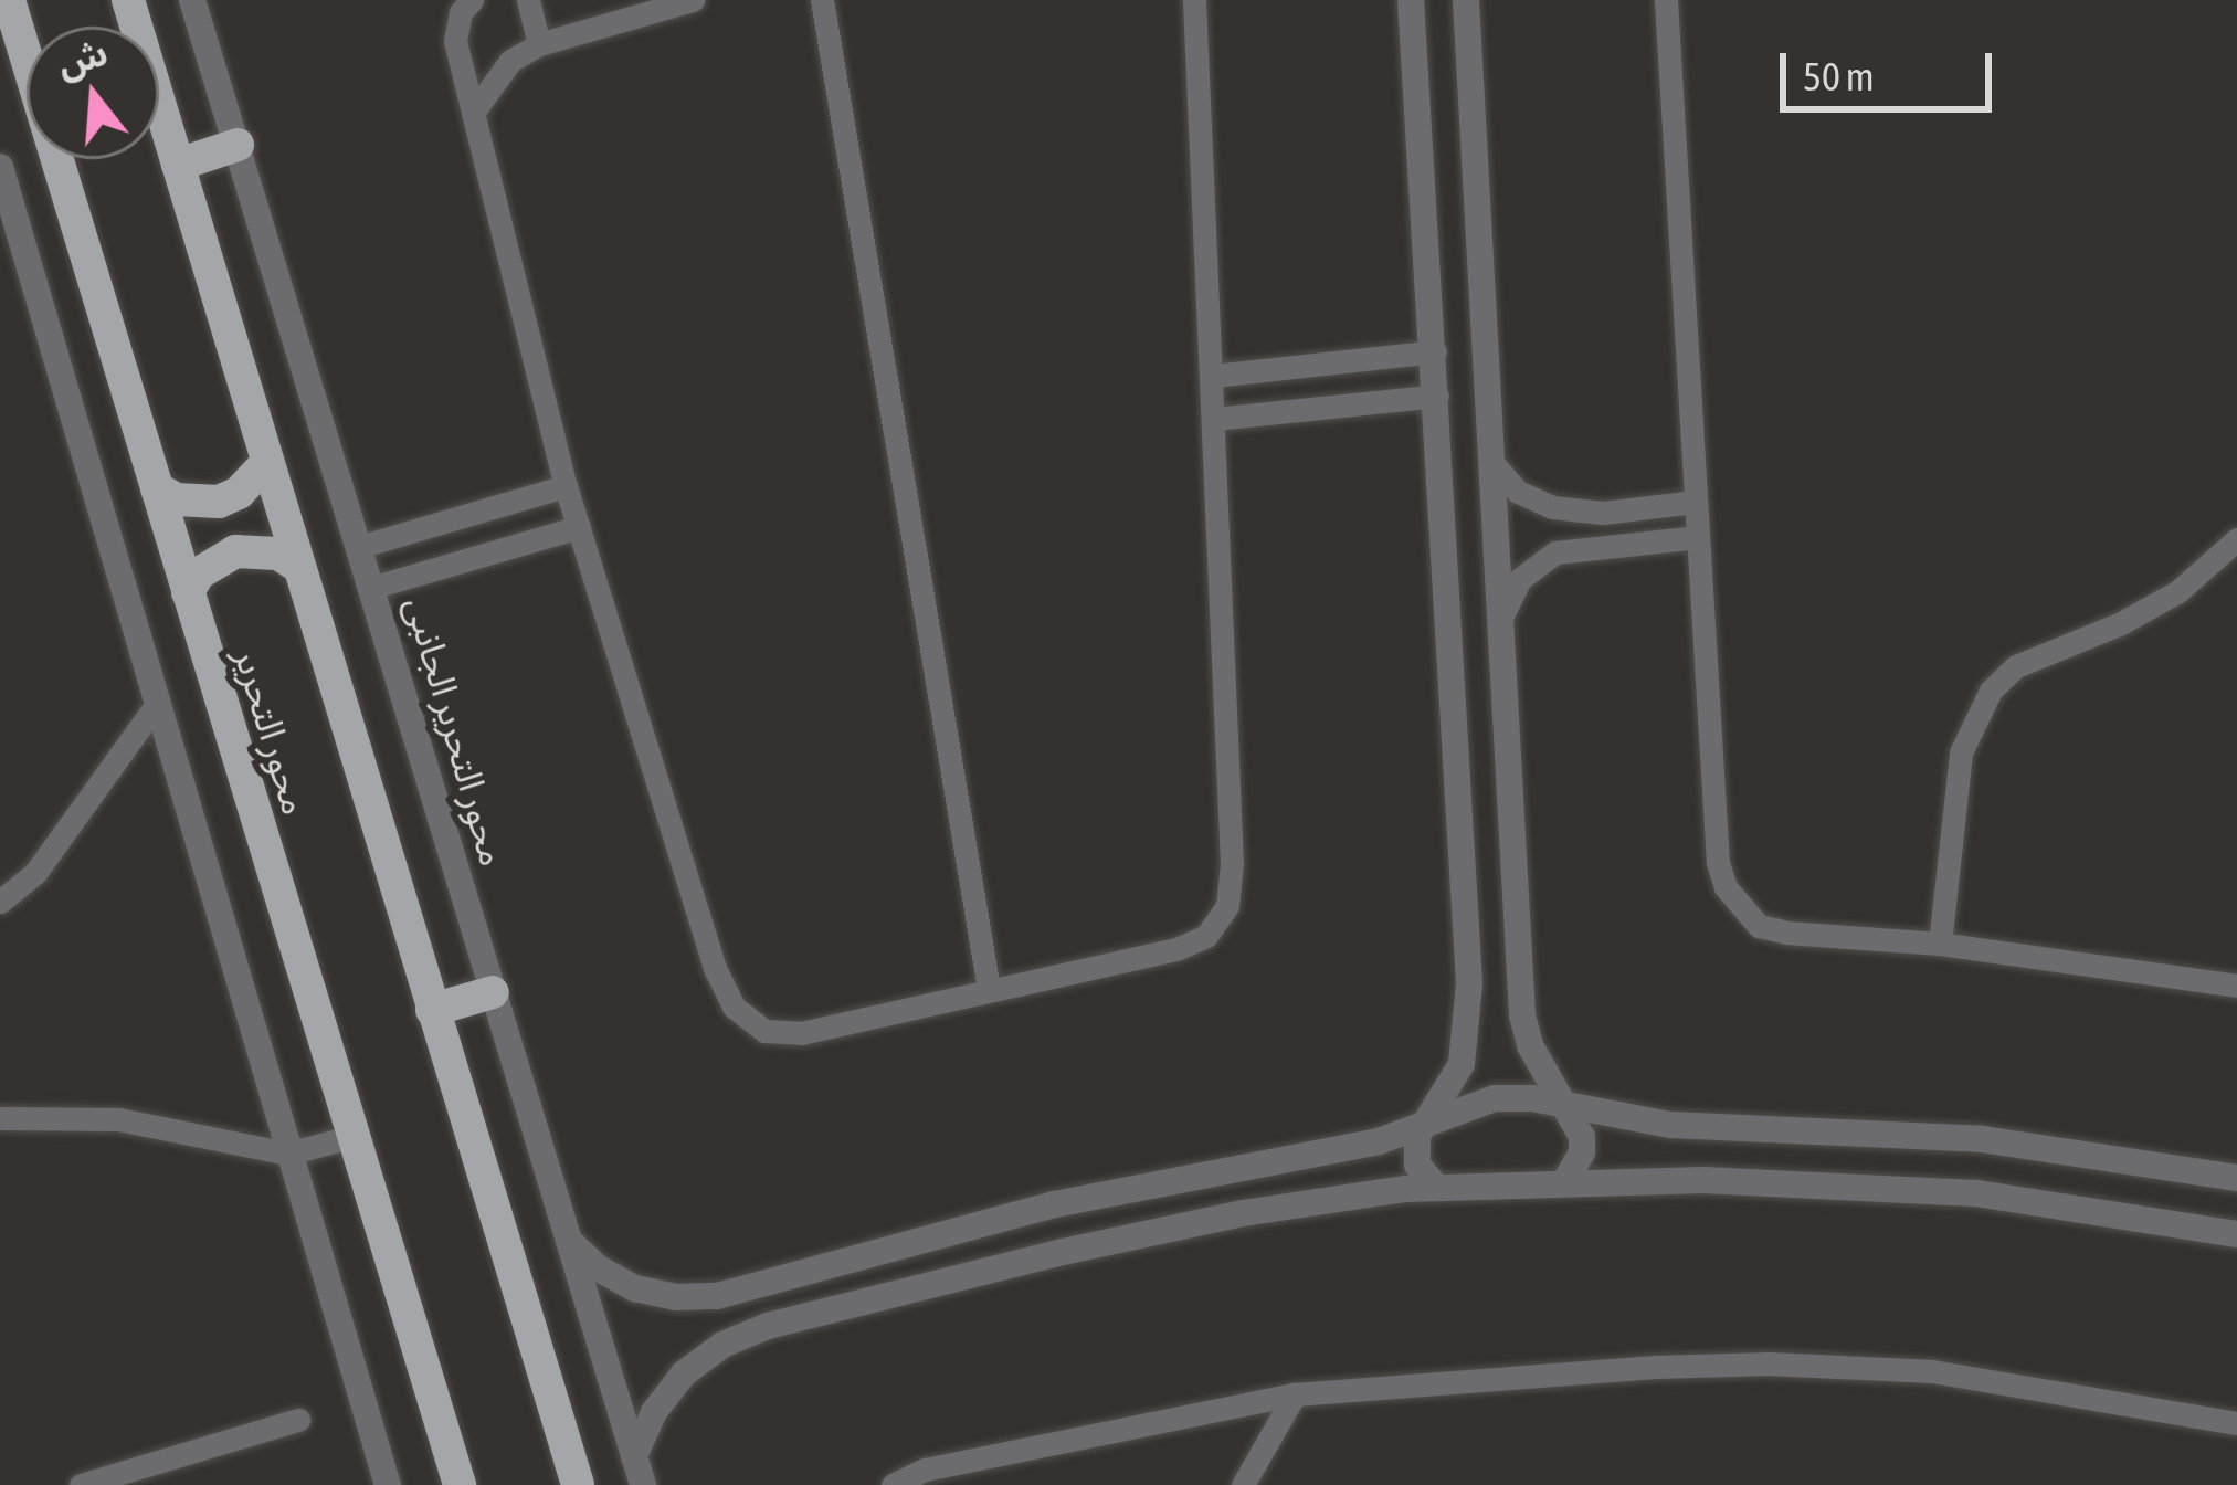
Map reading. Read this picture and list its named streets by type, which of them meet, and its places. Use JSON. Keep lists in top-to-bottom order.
{
  "streets": {
    "main road": ["محور التحرير"],
    "street": ["محور التحرير الجانبى"]
  },
  "scale_bar": "50 m",
  "north": "top"
}
